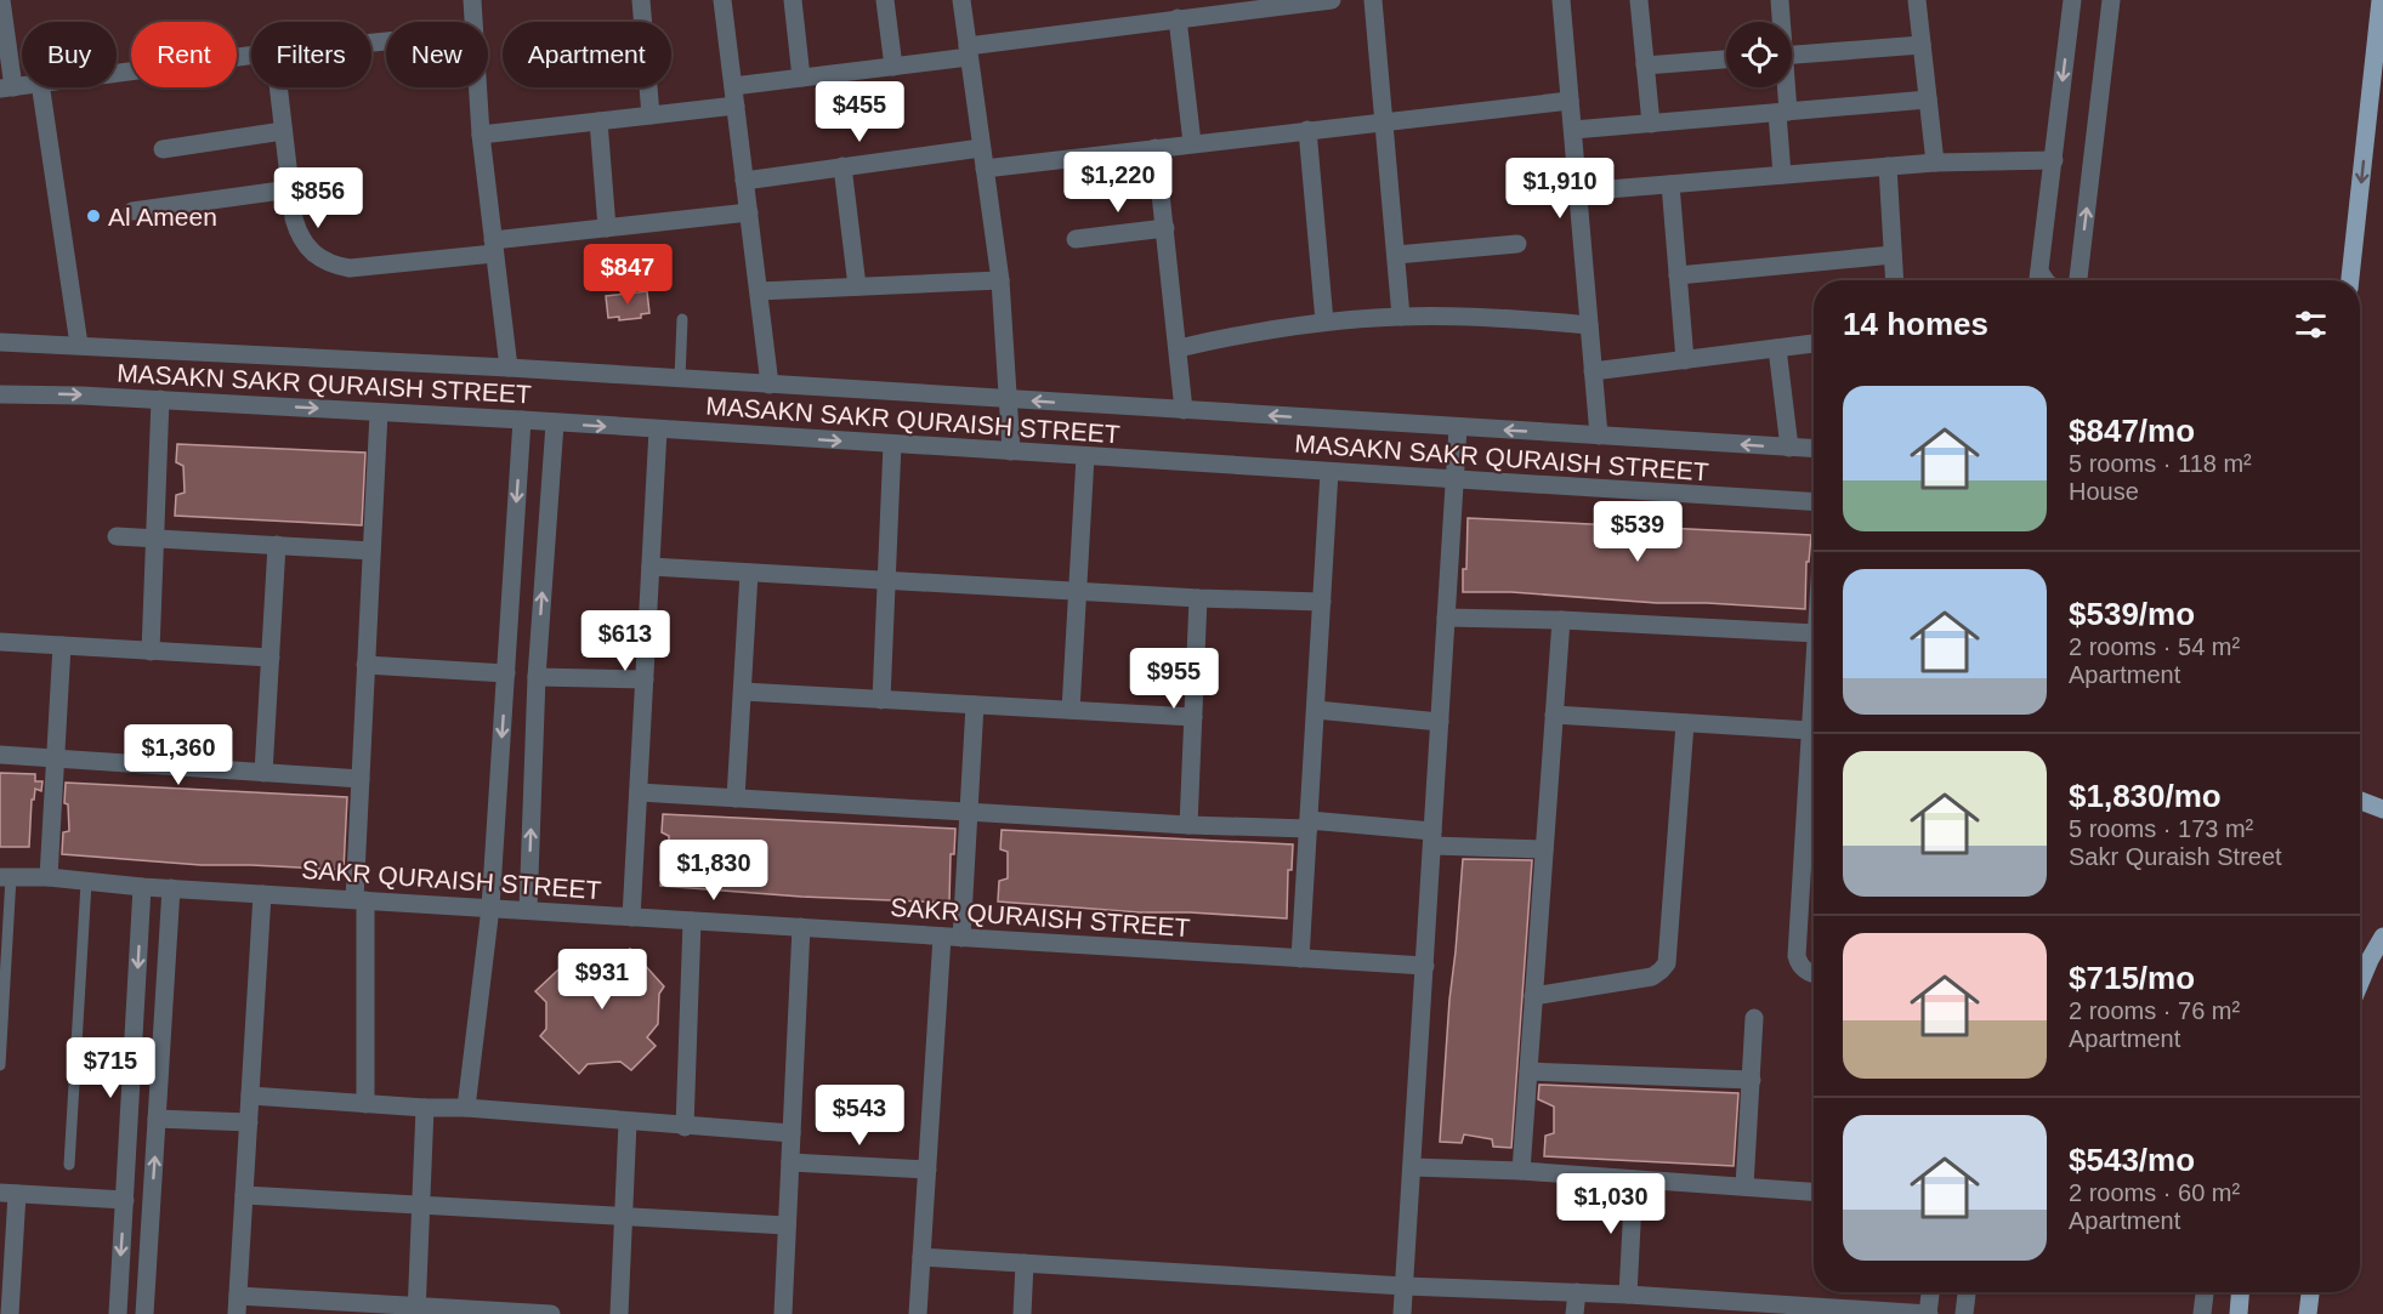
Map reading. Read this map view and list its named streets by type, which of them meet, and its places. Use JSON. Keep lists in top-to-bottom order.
{
  "streets": {
    "street": ["MASAKN SAKR QURAISH STREET", "SAKR QURAISH STREET"]
  },
  "places": ["Al Ameen"],
  "page": {
    "chip": [
      "Buy",
      "Rent",
      "Filters",
      "New",
      "Apartment"
    ],
    "price": [
      "$455",
      "$1,220",
      "$1,910",
      "$856",
      "$847",
      "$539",
      "$613",
      "$955",
      "$1,360",
      "$1,830",
      "$931",
      "$715",
      "$543",
      "$1,030"
    ],
    "heading": "14 homes",
    "list": [
      {
        "name": "$847/mo",
        "note": "5 rooms · 118 m² · House"
      },
      {
        "name": "$539/mo",
        "note": "2 rooms · 54 m² · Apartment"
      },
      {
        "name": "$1,830/mo",
        "note": "5 rooms · 173 m² · Sakr Quraish Street"
      },
      {
        "name": "$715/mo",
        "note": "2 rooms · 76 m² · Apartment"
      },
      {
        "name": "$543/mo",
        "note": "2 rooms · 60 m² · Apartment"
      }
    ]
  }
}
